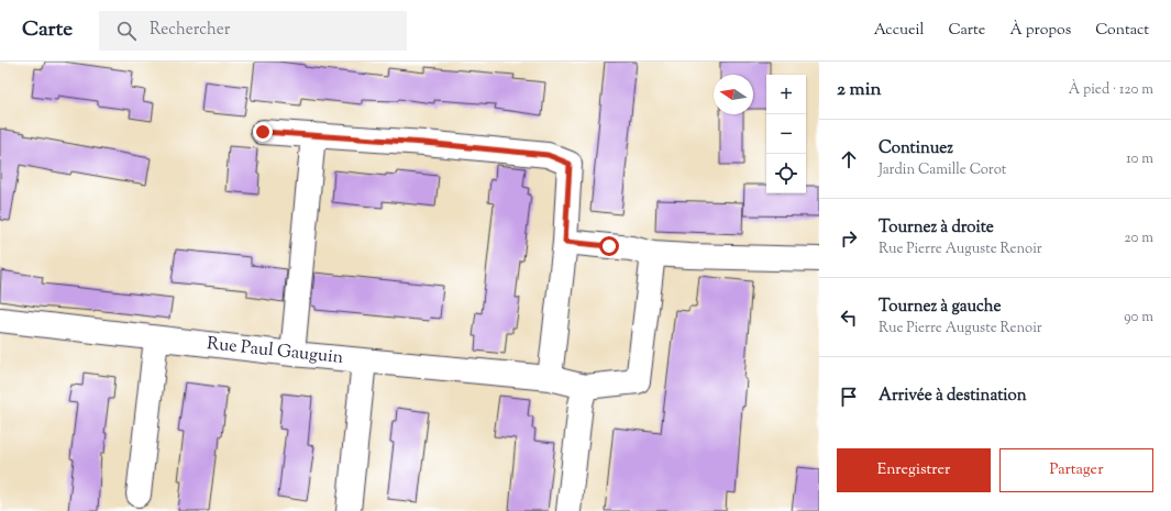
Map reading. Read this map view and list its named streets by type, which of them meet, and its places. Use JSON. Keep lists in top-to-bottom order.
{
  "streets": {
    "street": ["Rue Paul Gauguin"]
  },
  "north": "left",
  "page": {
    "header": "Carte",
    "search": "Rechercher",
    "nav": [
      "Accueil",
      "Carte",
      "À propos",
      "Contact"
    ],
    "heading": ["2 min", "À pied · 120 m"],
    "map_buttons": ["+", "−"],
    "list": [
      ["Continuez", "Jardin Camille Corot", "10 m"],
      ["Tournez à droite", "Rue Pierre Auguste Renoir", "20 m"],
      ["Tournez à gauche", "Rue Pierre Auguste Renoir", "90 m"],
      "Arrivée à destination"
    ],
    "buttons": ["Enregistrer", "Partager"]
  }
}
